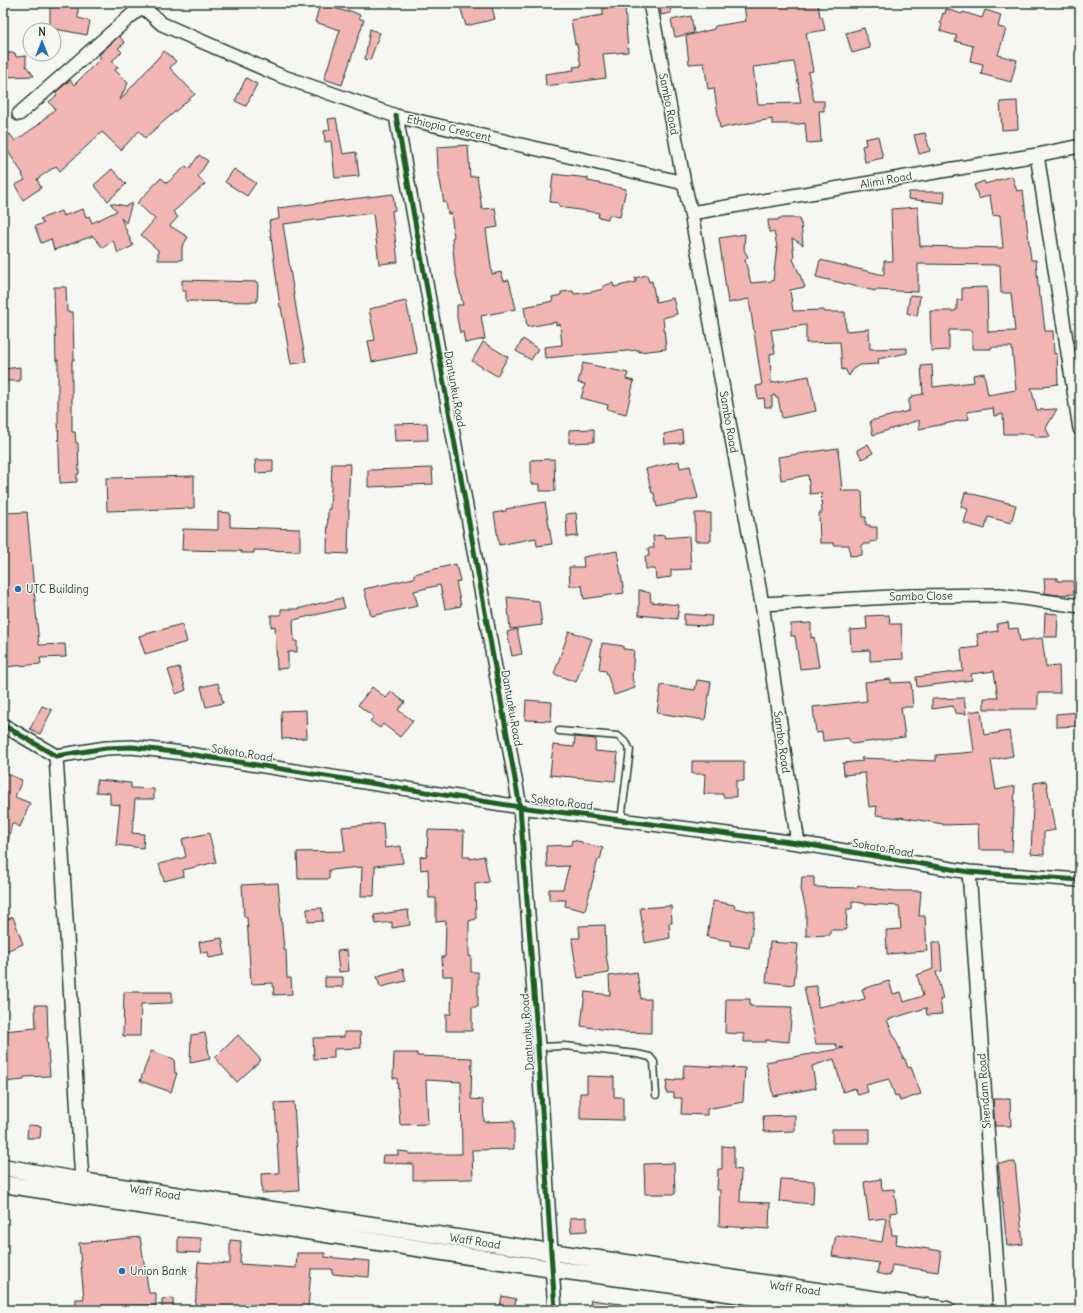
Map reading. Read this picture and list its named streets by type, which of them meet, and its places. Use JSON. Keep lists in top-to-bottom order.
{
  "streets": {
    "street": [
      "Sambo Road",
      "Ethiopia Crescent",
      "Alimi Road",
      "Dantunku Road",
      "Sambo Close",
      "Sokoto Road",
      "Shendam Road",
      "Waff Road"
    ]
  },
  "crossings": [
    ["Sambo Road", "Ethiopia Crescent"],
    ["Sambo Road", "Alimi Road"],
    ["Sambo Road", "Sambo Close"],
    ["Sambo Road", "Sokoto Road"],
    ["Ethiopia Crescent", "Dantunku Road"],
    ["Dantunku Road", "Sokoto Road"],
    ["Dantunku Road", "Waff Road"],
    ["Sokoto Road", "Shendam Road"]
  ],
  "places": ["UTC Building", "Union Bank"],
  "north": "top"
}
